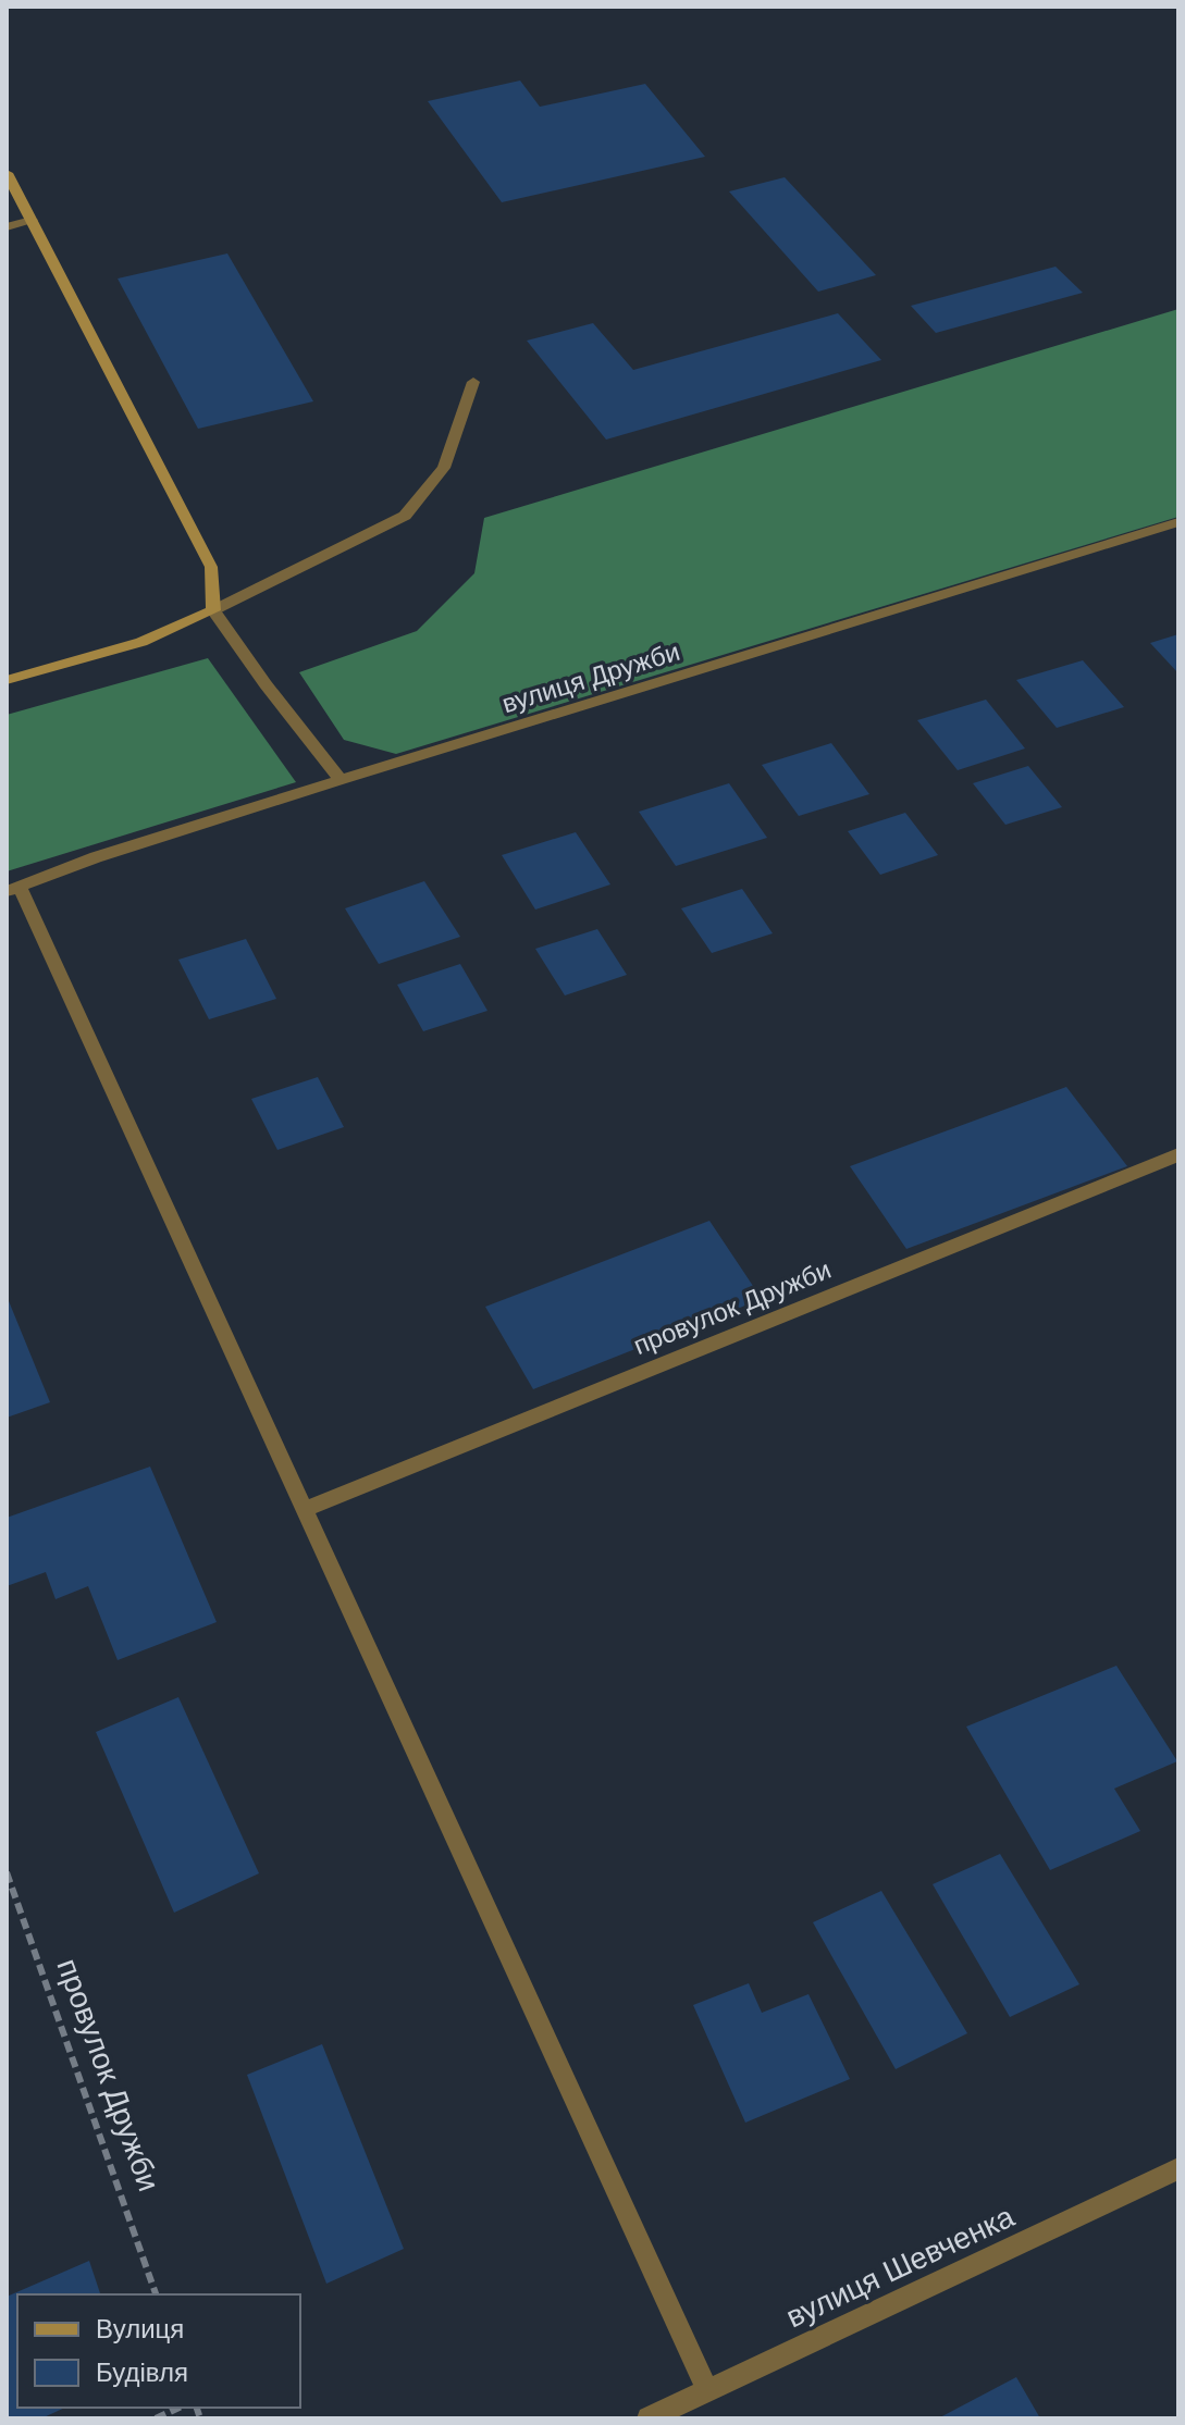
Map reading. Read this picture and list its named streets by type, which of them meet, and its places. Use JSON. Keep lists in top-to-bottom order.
{
  "streets": {
    "street": ["вулиця Дружби", "провулок Дружби", "вулиця Шевченка"]
  },
  "legend": ["Вулиця", "Будівля"]
}
